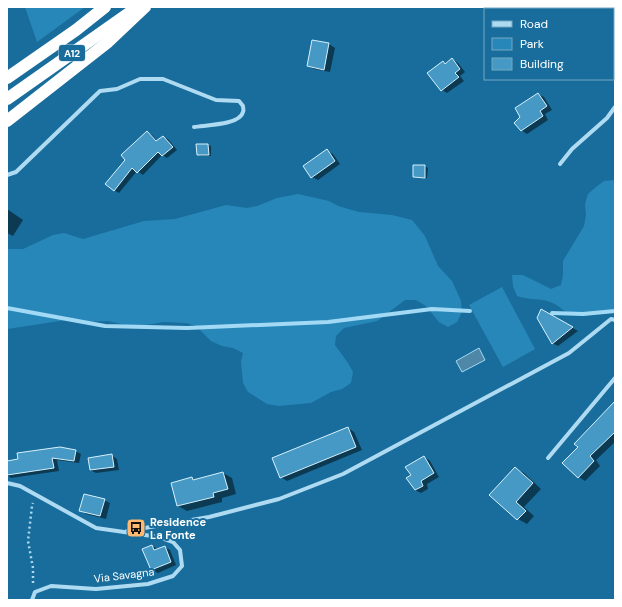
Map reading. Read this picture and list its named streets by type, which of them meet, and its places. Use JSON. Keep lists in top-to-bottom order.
{
  "streets": {
    "highway": ["A12"],
    "street": ["Via Savagna"]
  },
  "places": {
    "bus stop": ["Residence La Fonte"]
  },
  "legend": ["Road", "Park", "Building"]
}
